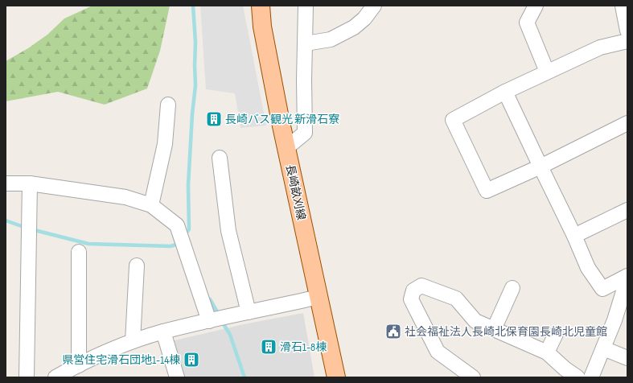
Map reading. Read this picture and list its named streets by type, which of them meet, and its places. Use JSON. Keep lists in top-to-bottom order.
{
  "streets": {
    "main road": ["長崎畝刈線"]
  },
  "places": {
    "building": ["長崎バス観光 新滑石寮", "滑石1-8棟", "県営住宅滑石団地1-14棟"],
    "public building": ["社会福祉法人長崎北保育園長崎北児童館"]
  }
}
